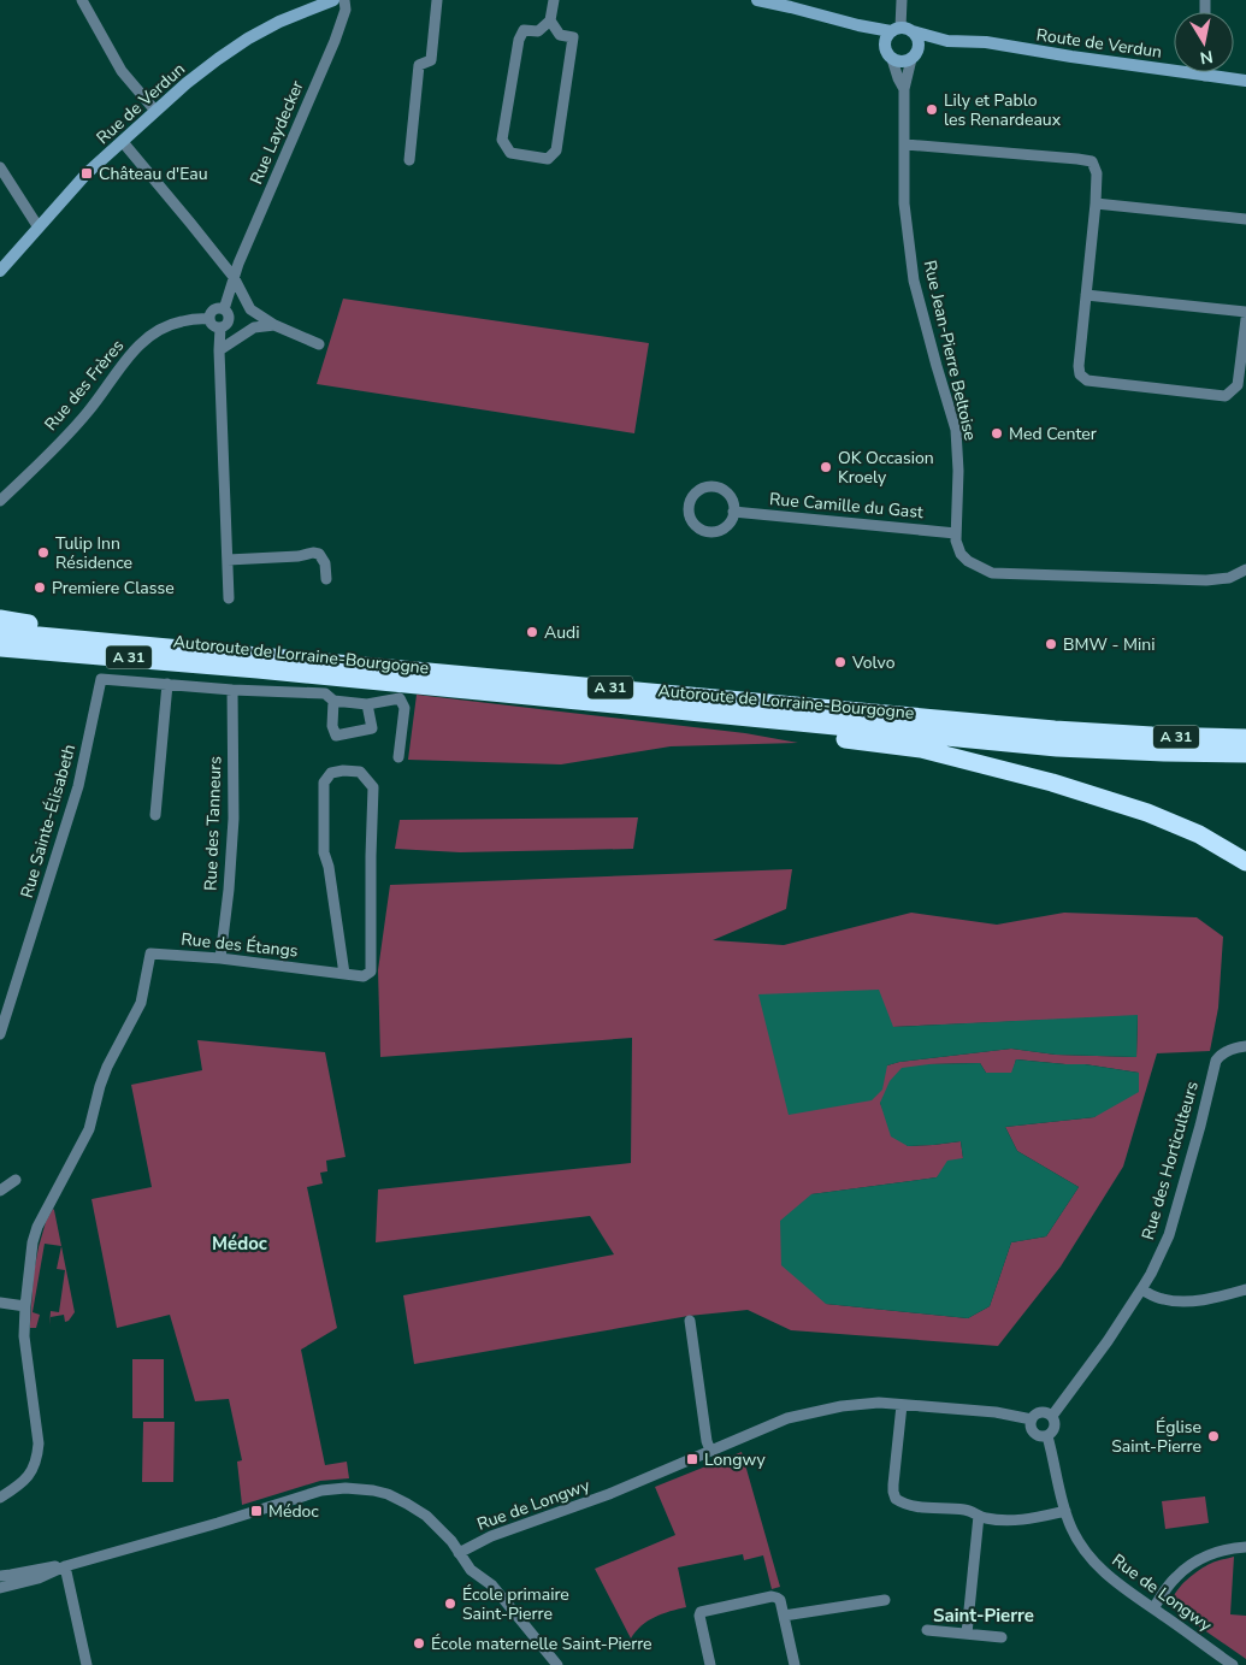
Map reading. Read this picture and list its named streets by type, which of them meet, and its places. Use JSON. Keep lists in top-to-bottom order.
{
  "streets": {
    "highway": ["Autoroute de Lorraine-Bourgogne", "A 31"],
    "main road": ["Route de Verdun", "Rue de Verdun"],
    "street": [
      "Rue Laydecker",
      "Rue Jean-Pierre Beltoise",
      "Rue des Frères",
      "Rue Camille du Gast",
      "Rue Sainte-Élisabeth",
      "Rue des Tanneurs",
      "Rue des Étangs",
      "Rue des Horticulteurs",
      "Rue de Longwy"
    ]
  },
  "crossings": [
    ["Rue Laydecker", "Rue des Frères"],
    ["Rue Jean-Pierre Beltoise", "Rue Camille du Gast"],
    ["Rue des Tanneurs", "Rue des Étangs"],
    ["Rue des Horticulteurs", "Rue de Longwy"]
  ],
  "districts": ["Médoc", "Saint-Pierre"],
  "places": {
    "other": [
      "Lily et Pablo les Renardeaux",
      "Med Center",
      "OK Occasion Kroely",
      "Tulip Inn Résidence",
      "Premiere Classe",
      "Audi",
      "BMW - Mini",
      "Volvo",
      "Église Saint-Pierre",
      "École primaire Saint-Pierre",
      "École maternelle Saint-Pierre"
    ],
    "transit": ["Château d'Eau", "Longwy", "Médoc"]
  },
  "north": "bottom"
}
